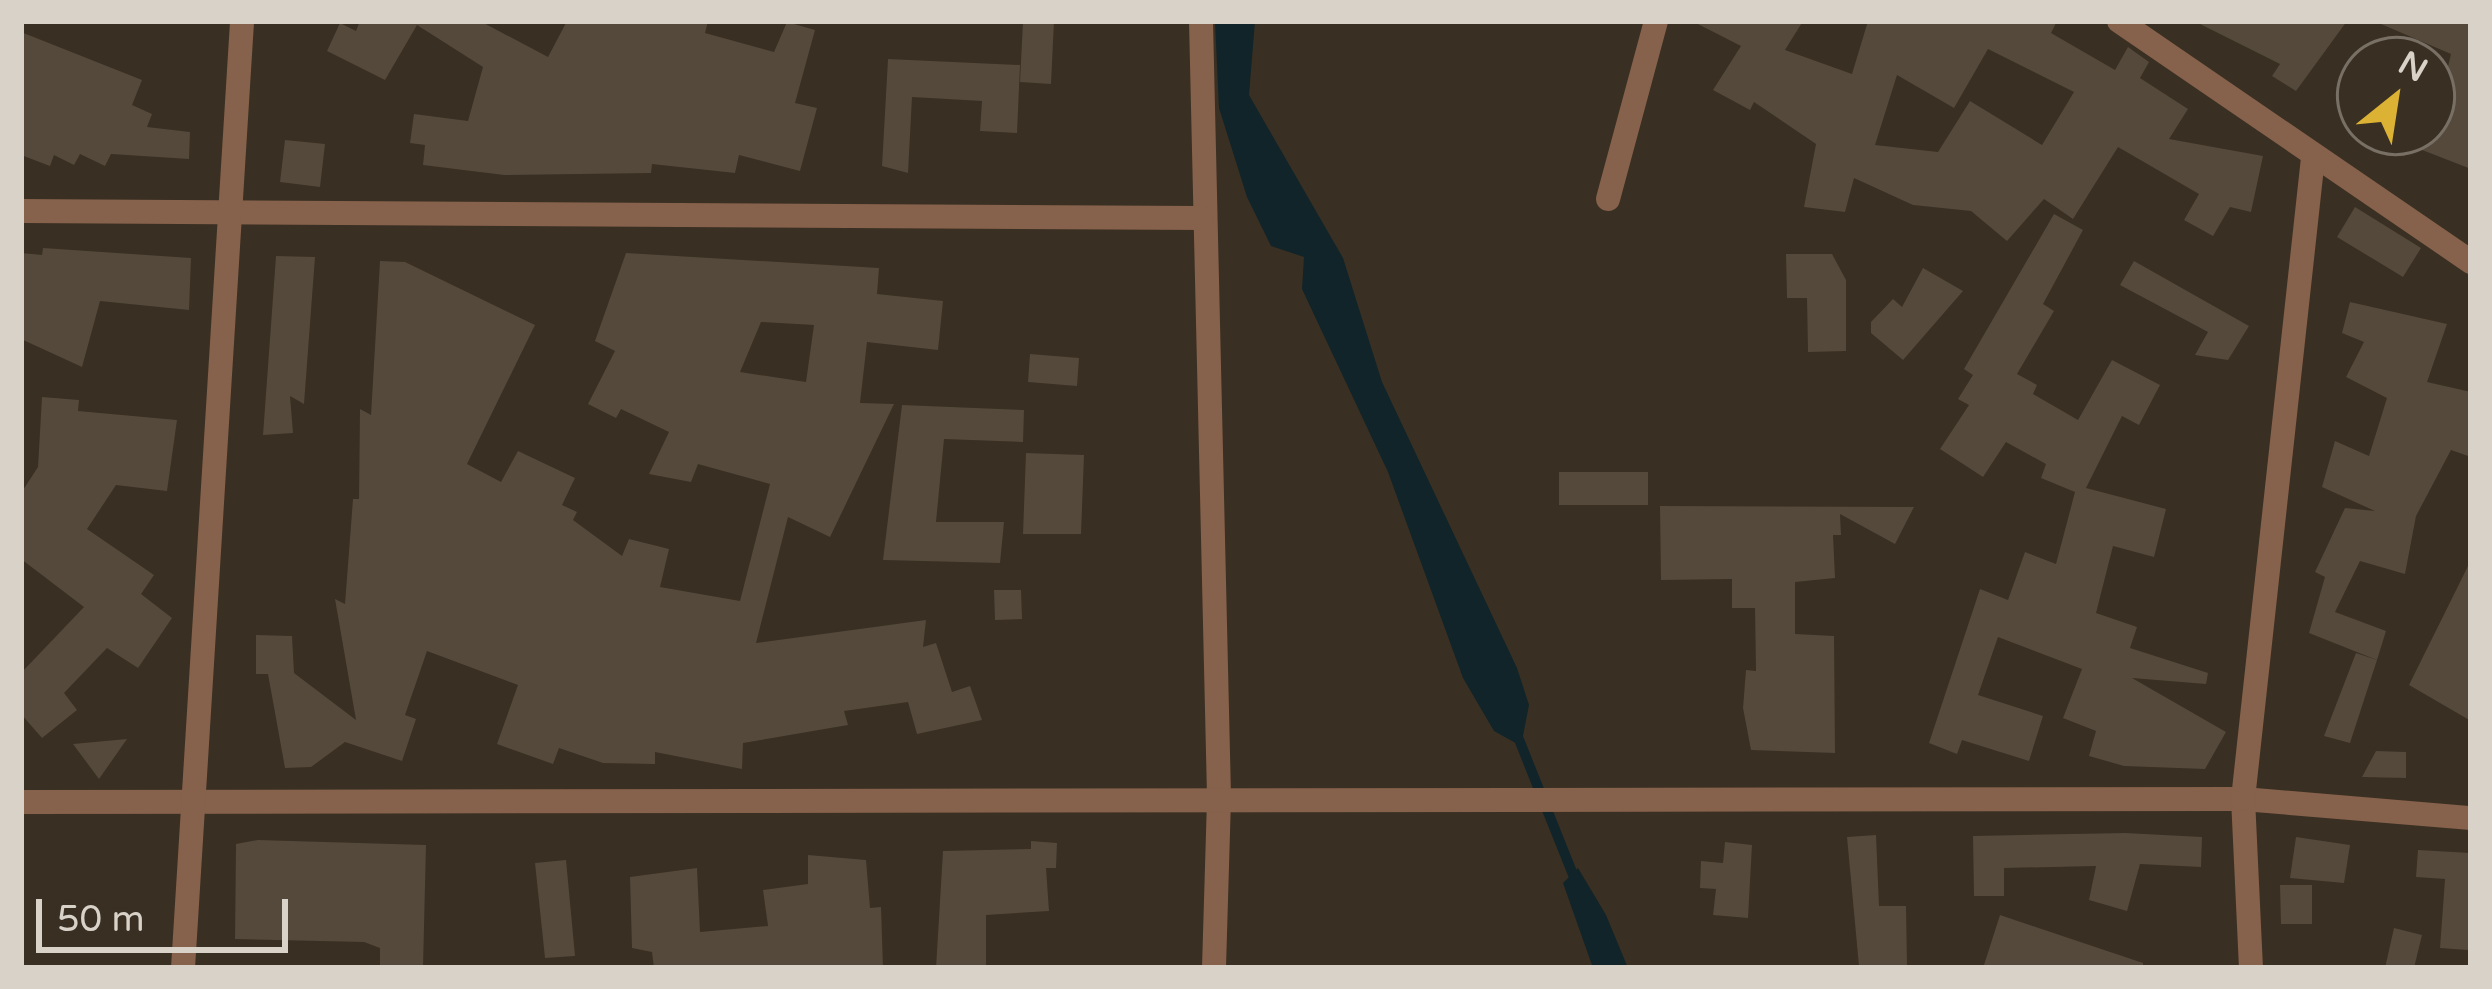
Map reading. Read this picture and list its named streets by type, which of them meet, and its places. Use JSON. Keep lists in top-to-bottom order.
{
  "scale_bar": "50 m",
  "north": "top right"
}
